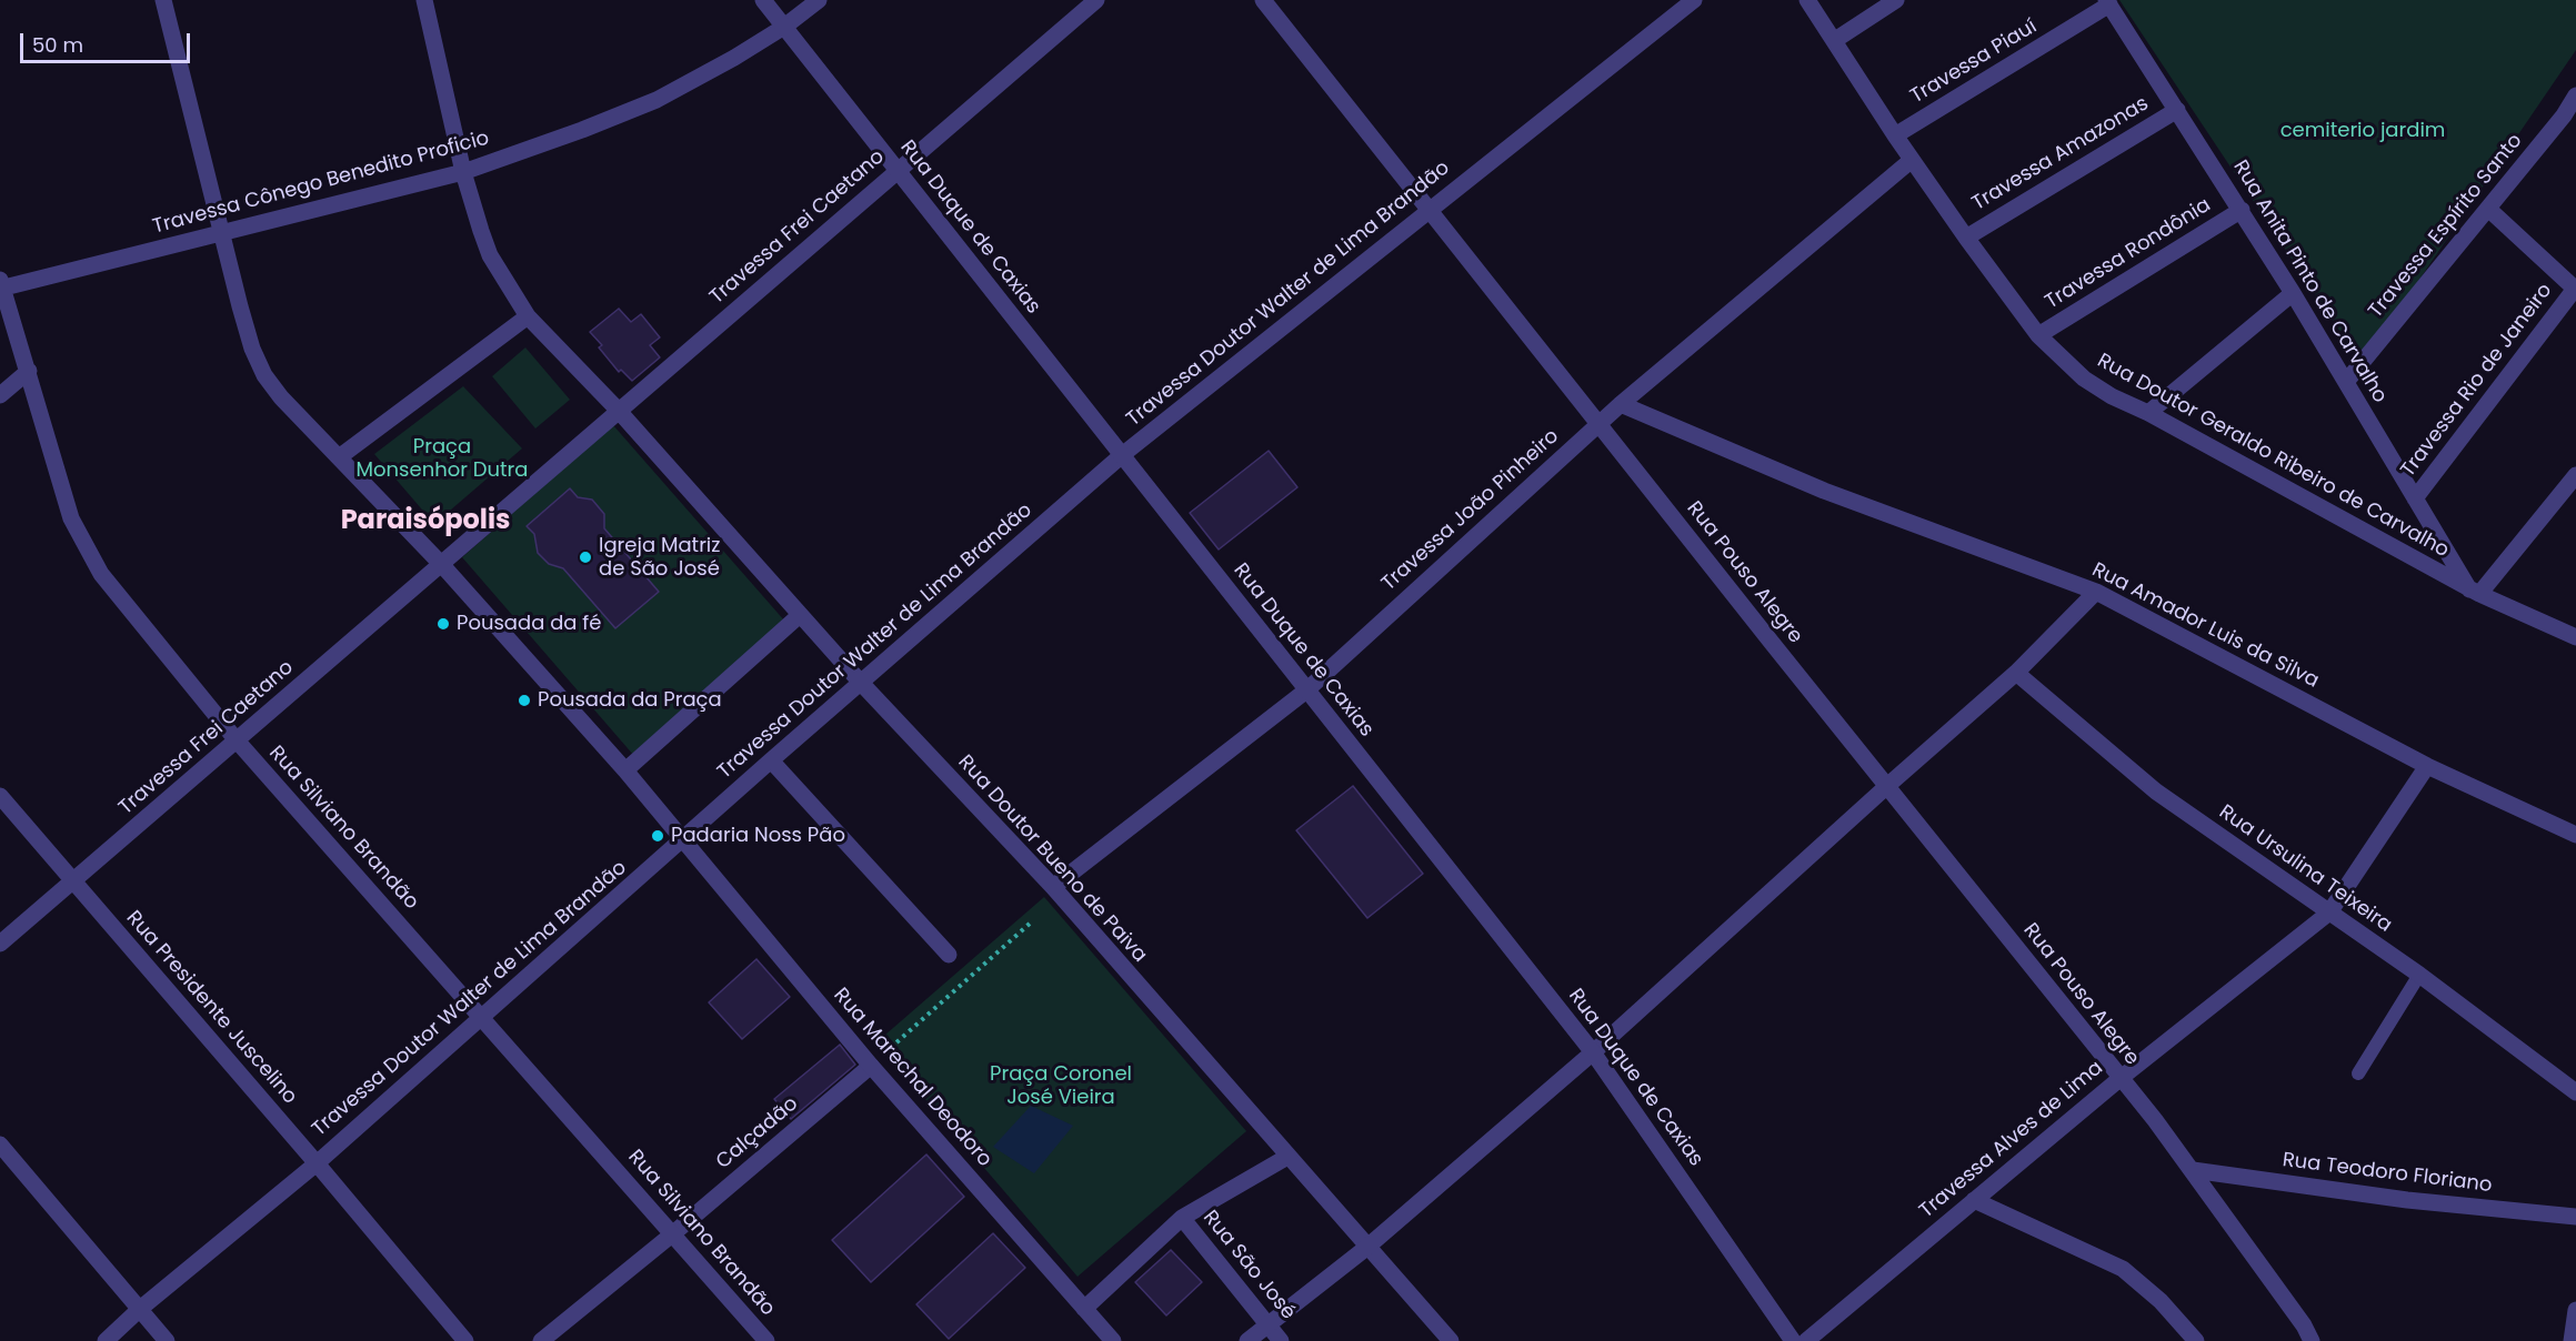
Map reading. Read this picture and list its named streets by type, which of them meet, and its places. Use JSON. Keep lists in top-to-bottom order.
{
  "streets": {
    "street": [
      "Travessa Piauí",
      "Travessa Amazonas",
      "Travessa Cônego Benedito Proficio",
      "Travessa Espírito Santo",
      "Travessa Frei Caetano",
      "Rua Duque de Caxias",
      "Travessa Rondônia",
      "Rua Anita Pinto de Carvalho",
      "Travessa Doutor Walter de Lima Brandão",
      "Travessa Rio de Janeiro",
      "Rua Doutor Geraldo Ribeiro de Carvalho",
      "Travessa João Pinheiro",
      "Rua Pouso Alegre",
      "Rua Amador Luis da Silva",
      "Rua Silviano Brandão",
      "Rua Doutor Bueno de Paiva",
      "Rua Ursulina Teixeira",
      "Rua Presidente Juscelino",
      "Rua Marechal Deodoro",
      "Calçadão",
      "Travessa Alves de Lima",
      "Rua Teodoro Floriano",
      "Rua São José"
    ]
  },
  "crossings": [
    ["Travessa Piauí", "Rua Anita Pinto de Carvalho"],
    ["Travessa Piauí", "Rua Doutor Geraldo Ribeiro de Carvalho"],
    ["Travessa Amazonas", "Rua Anita Pinto de Carvalho"],
    ["Travessa Amazonas", "Rua Doutor Geraldo Ribeiro de Carvalho"],
    ["Travessa Cônego Benedito Proficio", "Rua Duque de Caxias"],
    ["Travessa Cônego Benedito Proficio", "Rua Silviano Brandão"],
    ["Travessa Cônego Benedito Proficio", "Rua Marechal Deodoro"],
    ["Travessa Espírito Santo", "Rua Anita Pinto de Carvalho"],
    ["Travessa Frei Caetano", "Rua Duque de Caxias"],
    ["Travessa Frei Caetano", "Rua Silviano Brandão"],
    ["Travessa Frei Caetano", "Rua Doutor Bueno de Paiva"],
    ["Travessa Frei Caetano", "Rua Presidente Juscelino"],
    ["Travessa Frei Caetano", "Rua Marechal Deodoro"],
    ["Rua Duque de Caxias", "Travessa Doutor Walter de Lima Brandão"],
    ["Rua Duque de Caxias", "Travessa João Pinheiro"],
    ["Travessa Rondônia", "Rua Anita Pinto de Carvalho"],
    ["Travessa Rondônia", "Rua Doutor Geraldo Ribeiro de Carvalho"],
    ["Rua Anita Pinto de Carvalho", "Travessa Rio de Janeiro"],
    ["Rua Anita Pinto de Carvalho", "Rua Doutor Geraldo Ribeiro de Carvalho"],
    ["Travessa Doutor Walter de Lima Brandão", "Rua Pouso Alegre"],
    ["Travessa Doutor Walter de Lima Brandão", "Rua Silviano Brandão"],
    ["Travessa Doutor Walter de Lima Brandão", "Rua Doutor Bueno de Paiva"],
    ["Travessa Doutor Walter de Lima Brandão", "Rua Presidente Juscelino"],
    ["Travessa Doutor Walter de Lima Brandão", "Rua Marechal Deodoro"],
    ["Rua Doutor Geraldo Ribeiro de Carvalho", "Travessa João Pinheiro"],
    ["Travessa João Pinheiro", "Rua Pouso Alegre"],
    ["Travessa João Pinheiro", "Rua Amador Luis da Silva"],
    ["Travessa João Pinheiro", "Rua Doutor Bueno de Paiva"],
    ["Rua Pouso Alegre", "Travessa Alves de Lima"],
    ["Rua Pouso Alegre", "Rua Teodoro Floriano"],
    ["Rua Amador Luis da Silva", "Travessa Alves de Lima"],
    ["Rua Silviano Brandão", "Calçadão"],
    ["Rua Ursulina Teixeira", "Travessa Alves de Lima"],
    ["Rua Marechal Deodoro", "Calçadão"]
  ],
  "districts": ["Paraisópolis"],
  "parks": ["cemiterio jardim", "Praça Monsenhor Dutra", "Praça Coronel José Vieira"],
  "places": [
    "Igreja Matriz de São José",
    "Pousada da fé",
    "Pousada da Praça",
    "Padaria Noss Pão"
  ],
  "scale_bar": "50 m"
}
